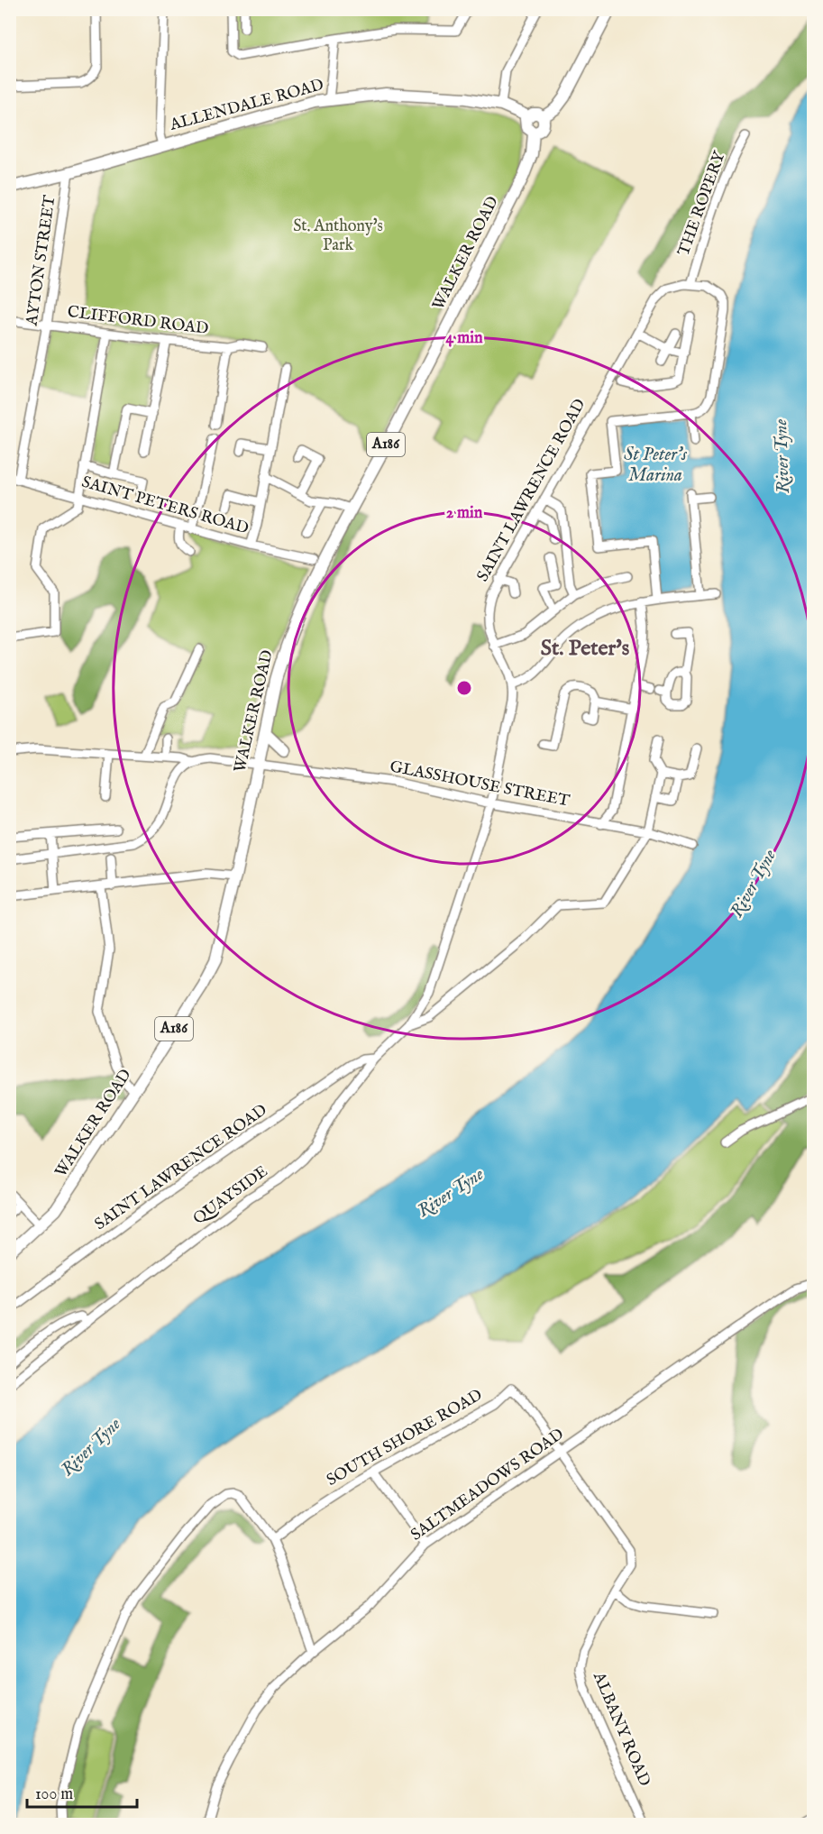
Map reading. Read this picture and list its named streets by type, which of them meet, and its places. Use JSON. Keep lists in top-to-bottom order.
{
  "streets": {
    "main road": ["ALLENDALE ROAD", "WALKER ROAD", "A186"],
    "street": [
      "THE ROPERY",
      "AYTON STREET",
      "CLIFFORD ROAD",
      "SAINT LAWRENCE ROAD",
      "SAINT PETERS ROAD",
      "GLASSHOUSE STREET",
      "QUAYSIDE",
      "SOUTH SHORE ROAD",
      "SALTMEADOWS ROAD",
      "ALBANY ROAD"
    ]
  },
  "crossings": [
    ["ALLENDALE ROAD", "WALKER ROAD"],
    ["ALLENDALE ROAD", "AYTON STREET"],
    ["THE ROPERY", "SAINT LAWRENCE ROAD"],
    ["WALKER ROAD", "GLASSHOUSE STREET"],
    ["AYTON STREET", "CLIFFORD ROAD"],
    ["AYTON STREET", "SAINT PETERS ROAD"],
    ["SAINT LAWRENCE ROAD", "GLASSHOUSE STREET"],
    ["SAINT LAWRENCE ROAD", "QUAYSIDE"],
    ["SOUTH SHORE ROAD", "SALTMEADOWS ROAD"],
    ["SOUTH SHORE ROAD", "ALBANY ROAD"],
    ["SALTMEADOWS ROAD", "ALBANY ROAD"]
  ],
  "districts": ["St. Peter's"],
  "water": ["St Peter's Marina", "River Tyne"],
  "parks": ["St. Anthony's Park"],
  "scale_bar": "100 m",
  "rings": ["4 min", "2 min"]
}
